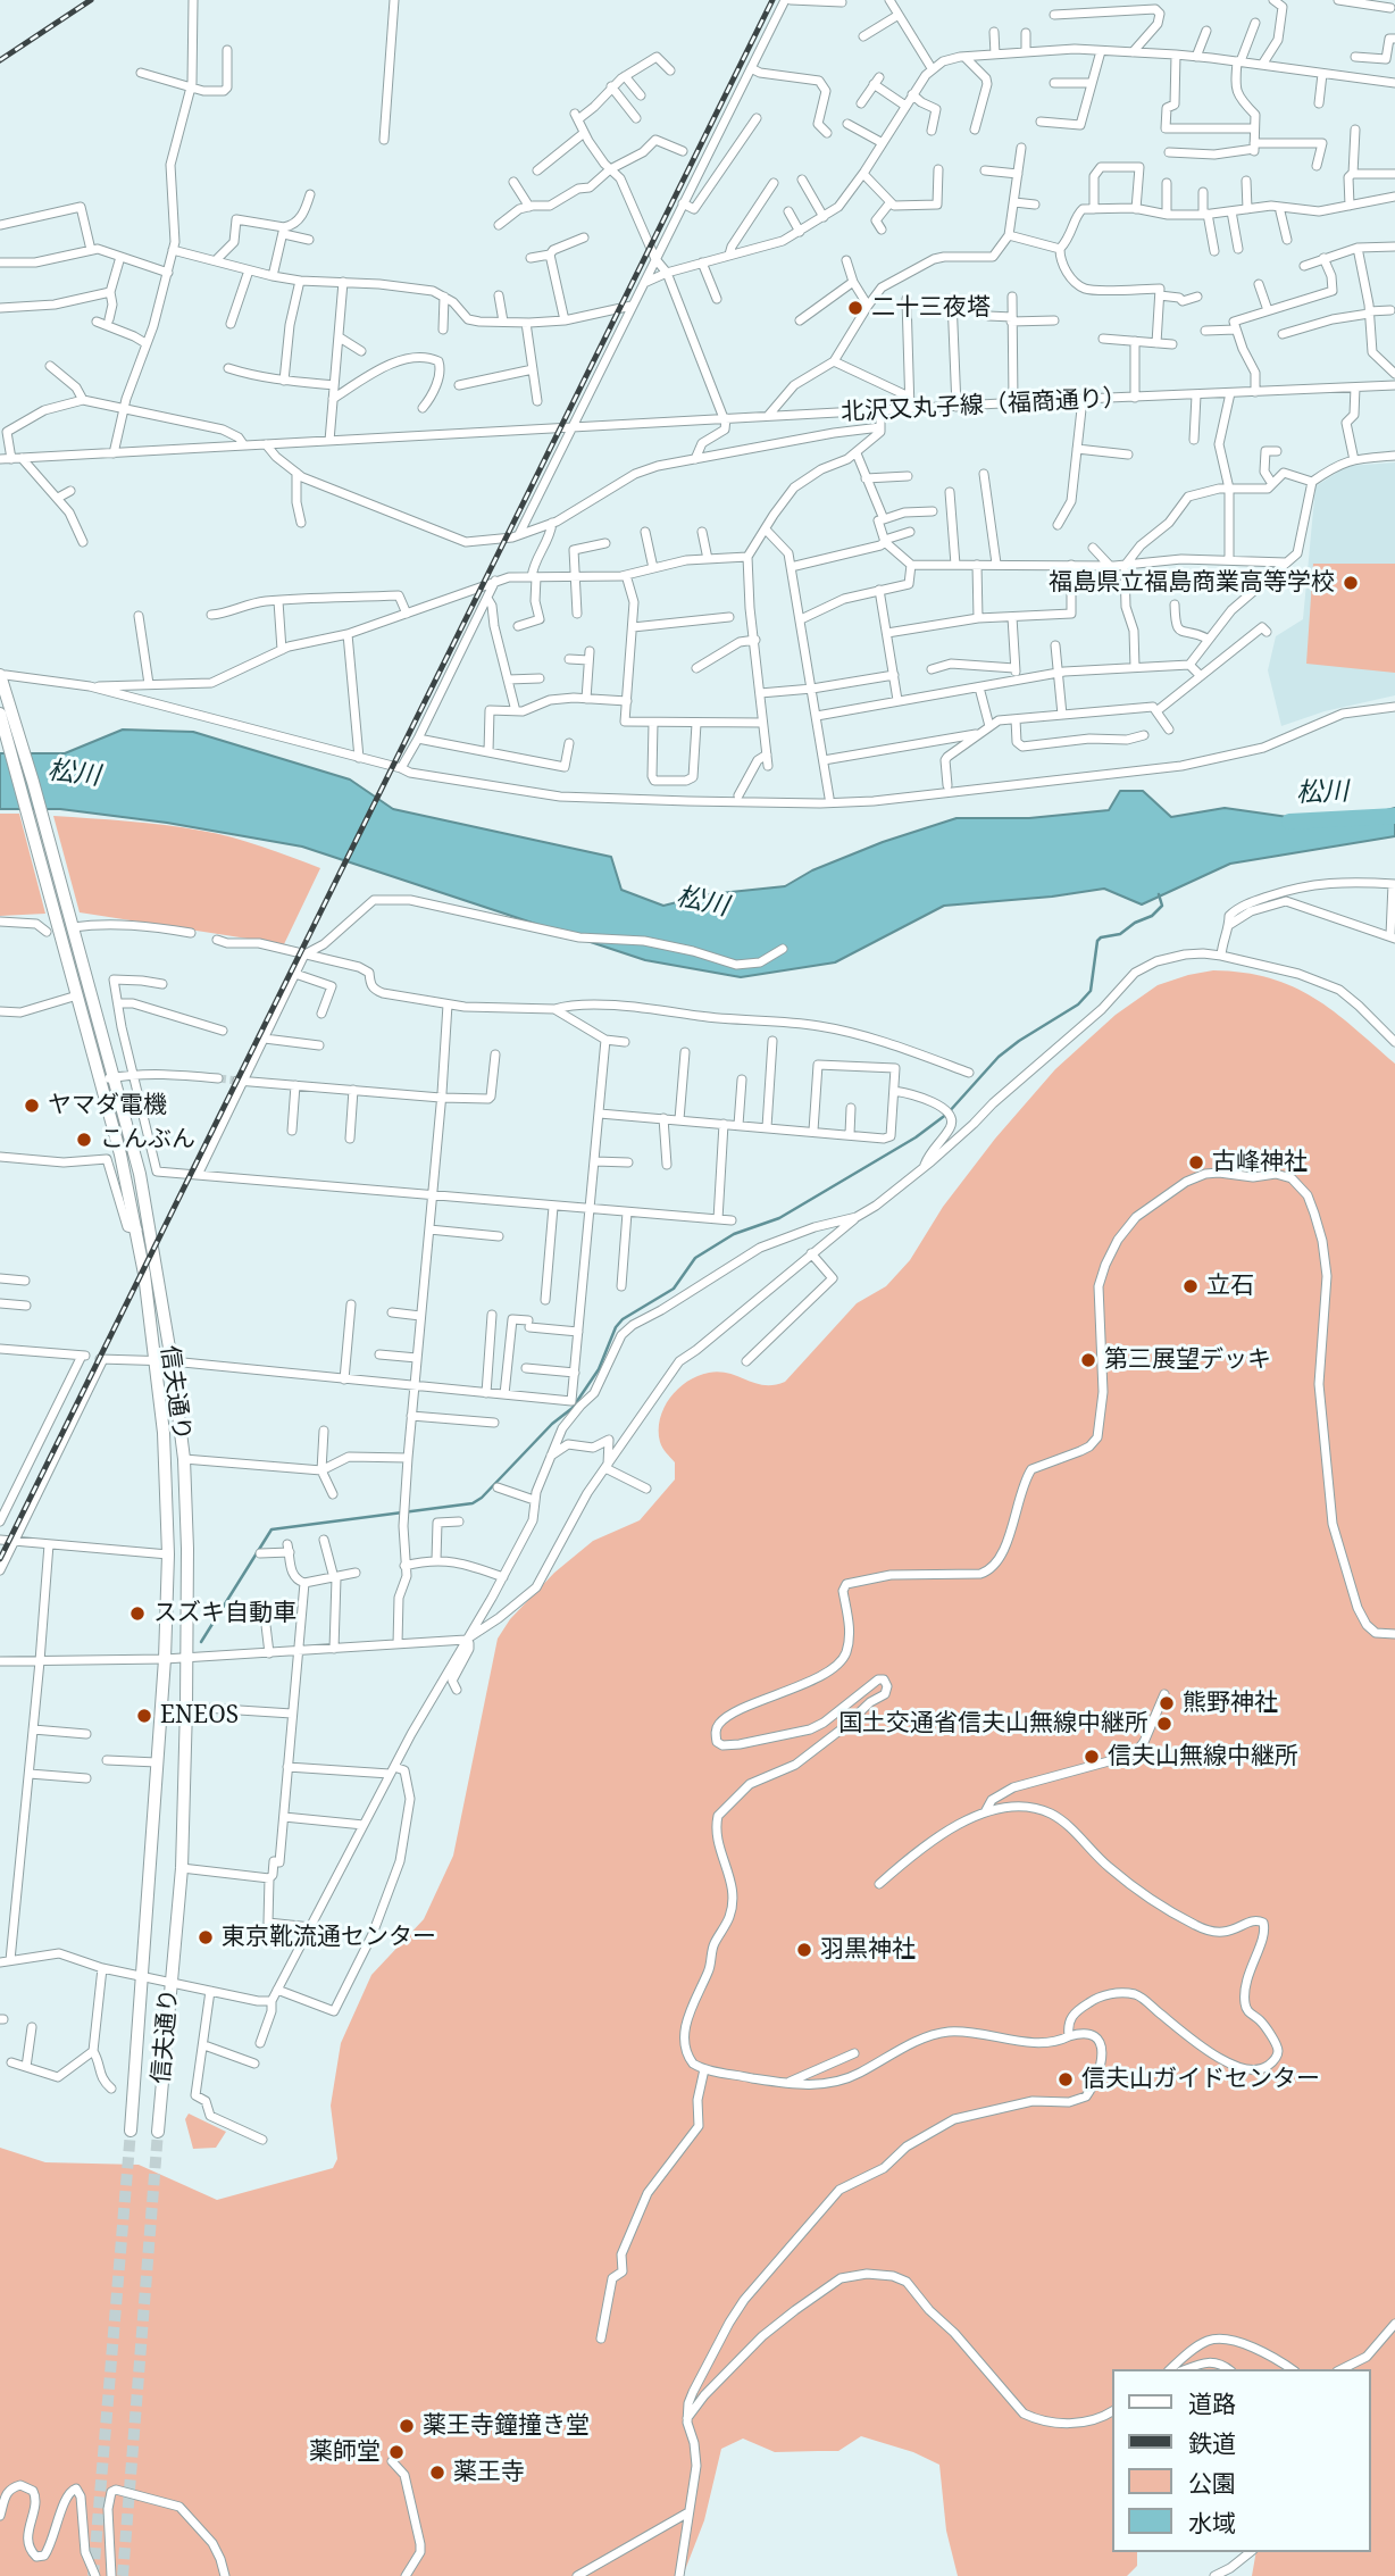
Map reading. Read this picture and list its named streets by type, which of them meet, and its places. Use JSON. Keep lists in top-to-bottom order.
{
  "streets": {
    "highway": ["信夫通り"],
    "street": ["北沢又丸子線（福商通り）"]
  },
  "water": ["松川"],
  "places": [
    "二十三夜塔",
    "福島県立福島商業高等学校",
    "ヤマダ電機",
    "こんぶん",
    "古峰神社",
    "立石",
    "第三展望デッキ",
    "スズキ自動車",
    "熊野神社",
    "ENEOS",
    "国土交通省信夫山無線中継所",
    "信夫山無線中継所",
    "東京靴流通センター",
    "羽黒神社",
    "信夫山ガイドセンター",
    "薬王寺鐘撞き堂",
    "薬師堂",
    "薬王寺"
  ],
  "legend": [
    "道路",
    "鉄道",
    "公園",
    "水域"
  ]
}
